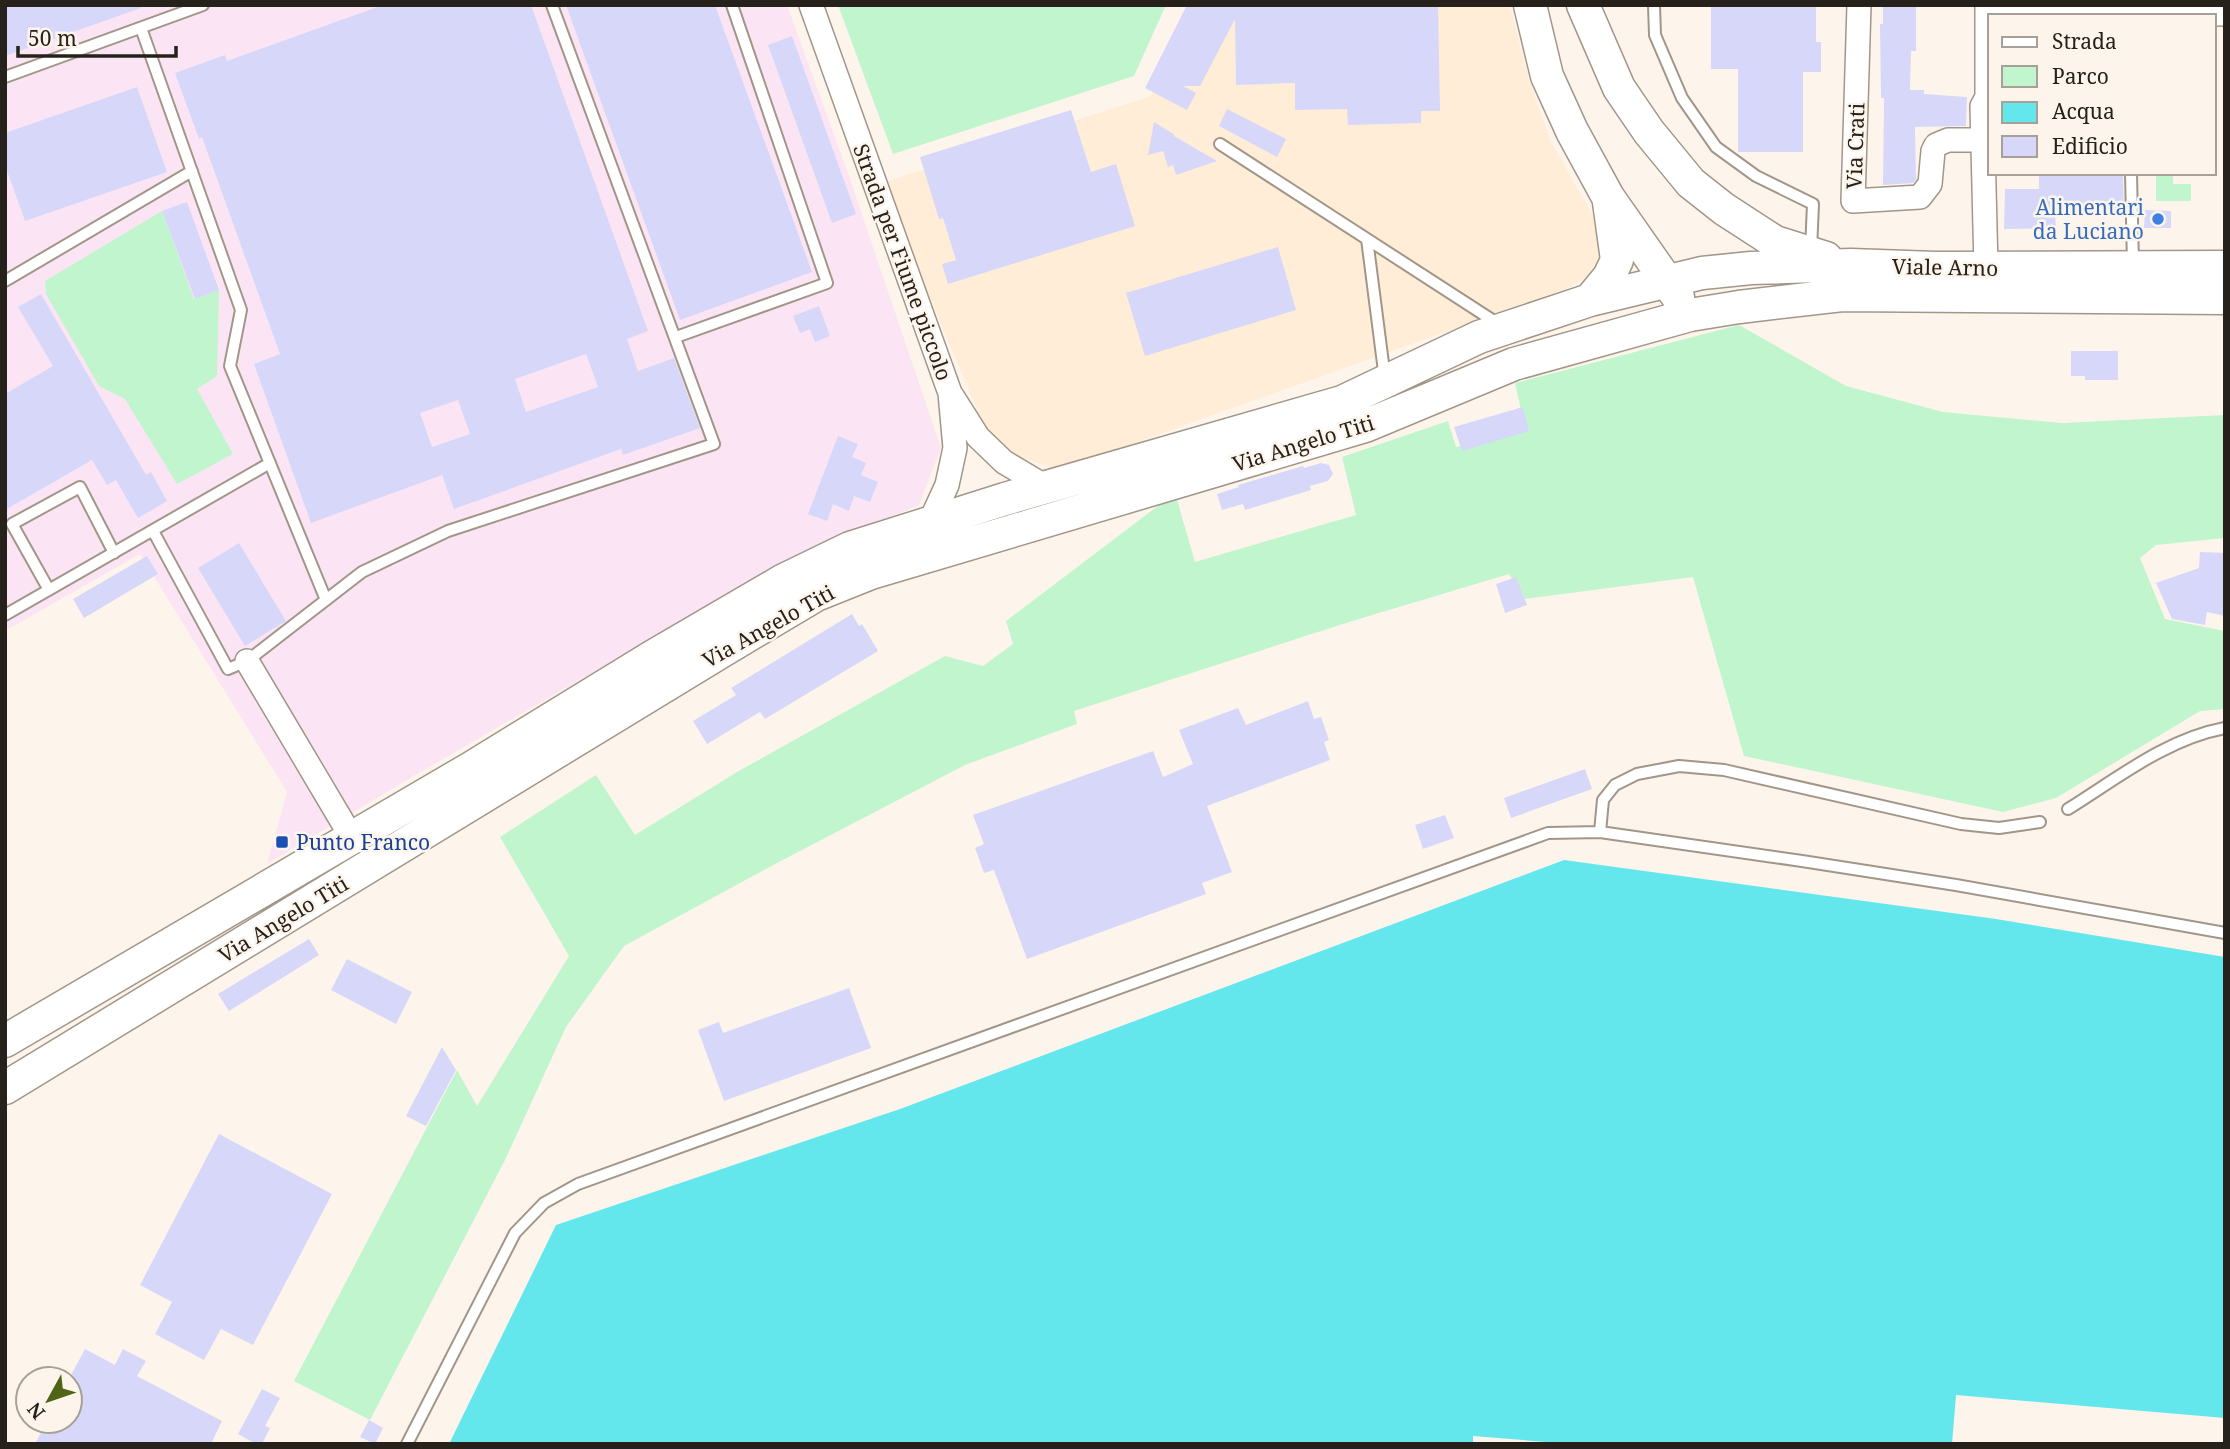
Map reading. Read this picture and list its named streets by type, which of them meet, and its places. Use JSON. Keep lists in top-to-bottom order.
{
  "streets": {
    "main road": ["Viale Arno", "Via Angelo Titi"],
    "street": ["Via Crati", "Strada per Fiume piccolo"]
  },
  "crossings": [
    ["Strada per Fiume piccolo", "Via Angelo Titi"],
    ["Viale Arno", "Via Angelo Titi"]
  ],
  "places": {
    "other": ["Alimentari da Luciano"],
    "transit": ["Punto Franco"]
  },
  "legend": [
    "Strada",
    "Parco",
    "Acqua",
    "Edificio"
  ],
  "scale_bar": "50 m",
  "north": "bottom left"
}
